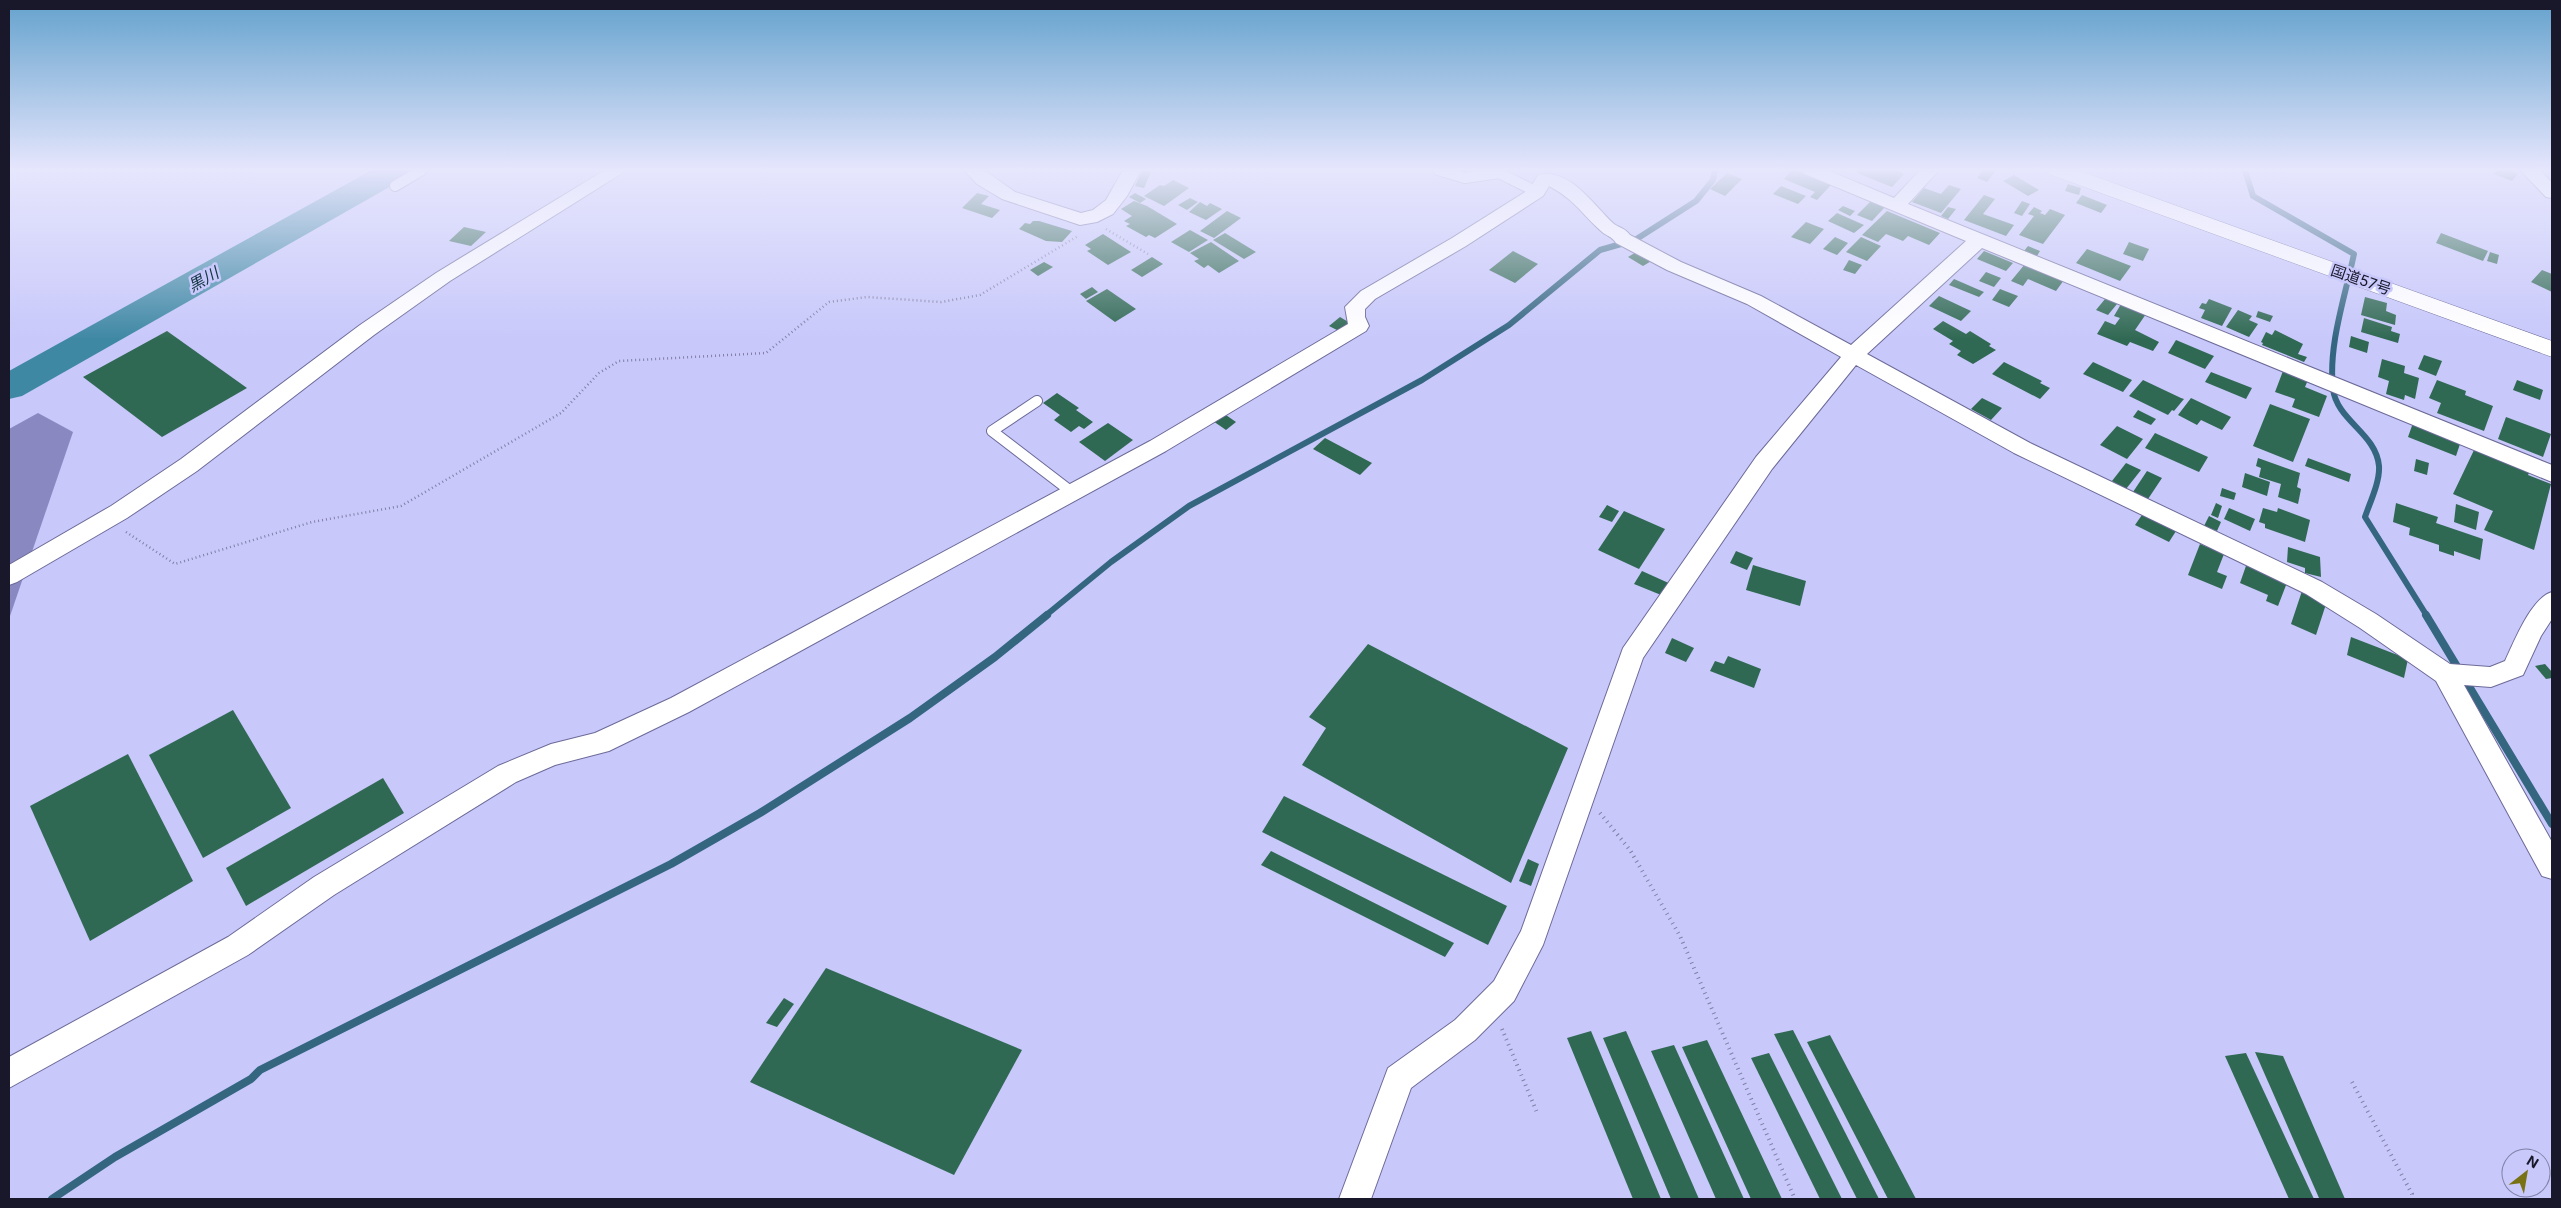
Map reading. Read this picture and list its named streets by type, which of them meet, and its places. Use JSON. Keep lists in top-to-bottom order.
{
  "streets": {
    "highway": ["国道57号"]
  },
  "water": ["黒川"],
  "north": "top right"
}
